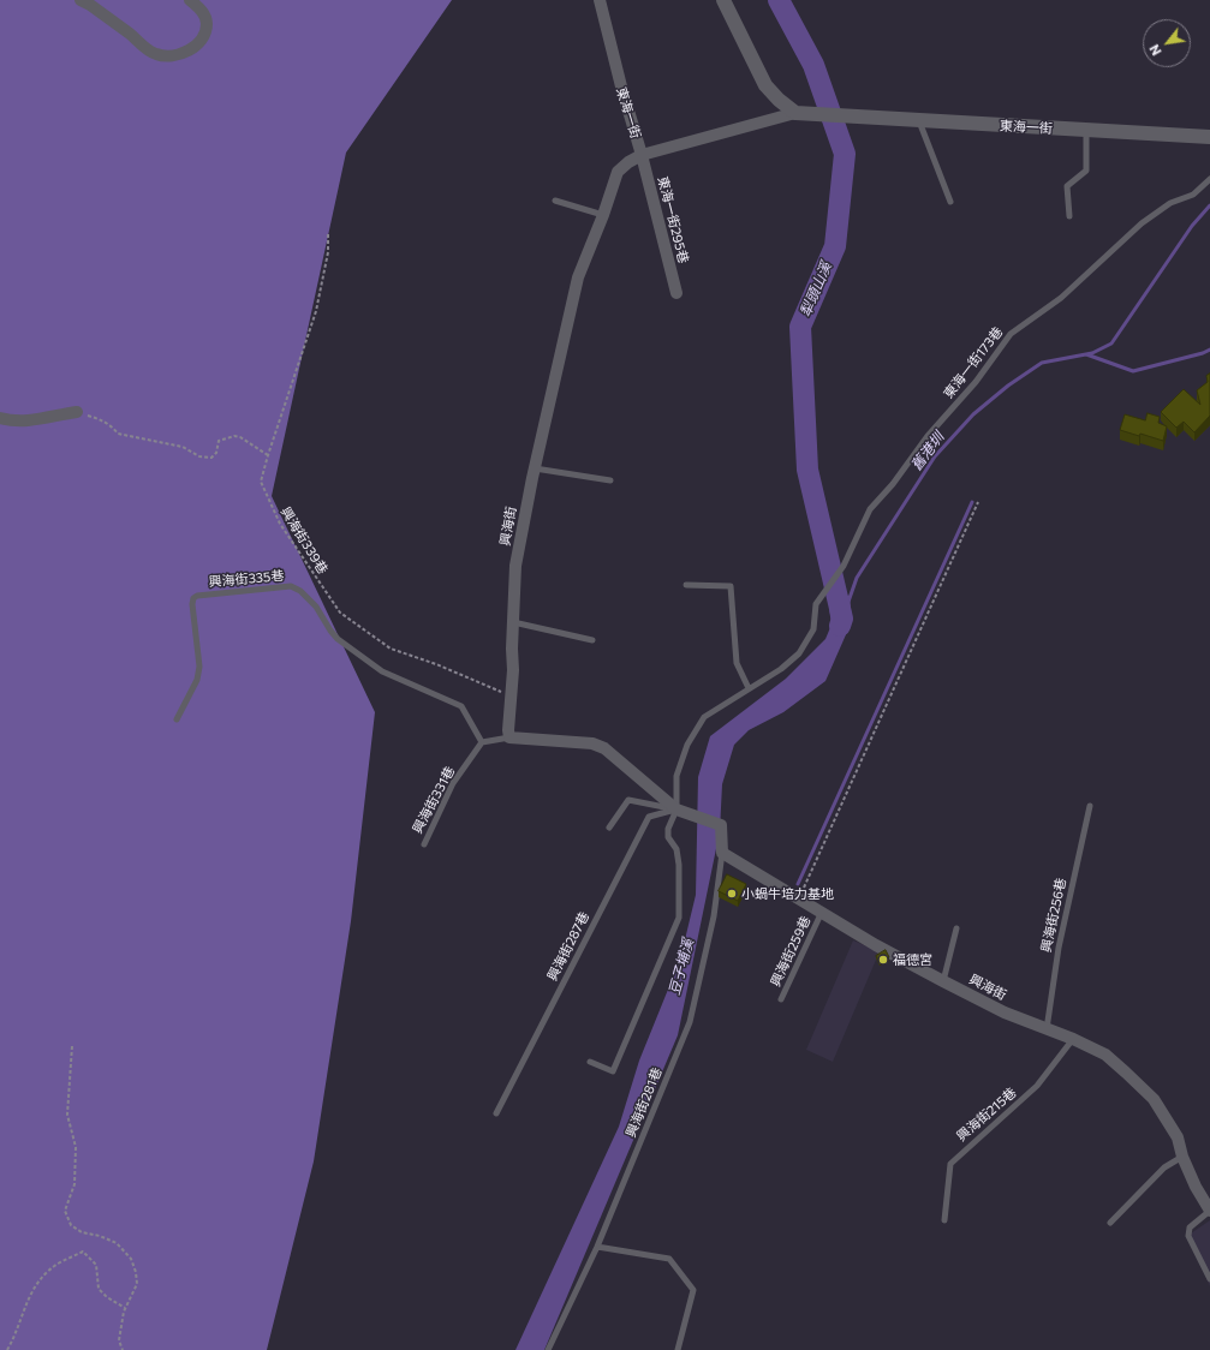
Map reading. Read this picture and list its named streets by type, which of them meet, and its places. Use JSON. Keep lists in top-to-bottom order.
{
  "streets": {
    "street": ["東海一街", "東海一街295巷", "興海街"],
    "lane": [
      "東海一街173巷",
      "興海街335巷",
      "興海街331巷",
      "興海街256巷",
      "興海街287巷",
      "興海街259巷",
      "興海街281巷",
      "興海街215巷"
    ],
    "path": ["興海街339巷"]
  },
  "crossings": [
    ["東海一街", "東海一街295巷"],
    ["東海一街", "興海街"],
    ["東海一街295巷", "興海街"],
    ["興海街", "興海街339巷"],
    ["興海街", "興海街256巷"],
    ["興海街", "興海街259巷"],
    ["興海街", "興海街281巷"],
    ["興海街", "興海街215巷"],
    ["興海街335巷", "興海街331巷"]
  ],
  "water": ["犁頭山溪", "舊港圳", "豆子埔溪"],
  "places": ["小蝸牛培力基地", "福德宮"],
  "north": "bottom left"
}
